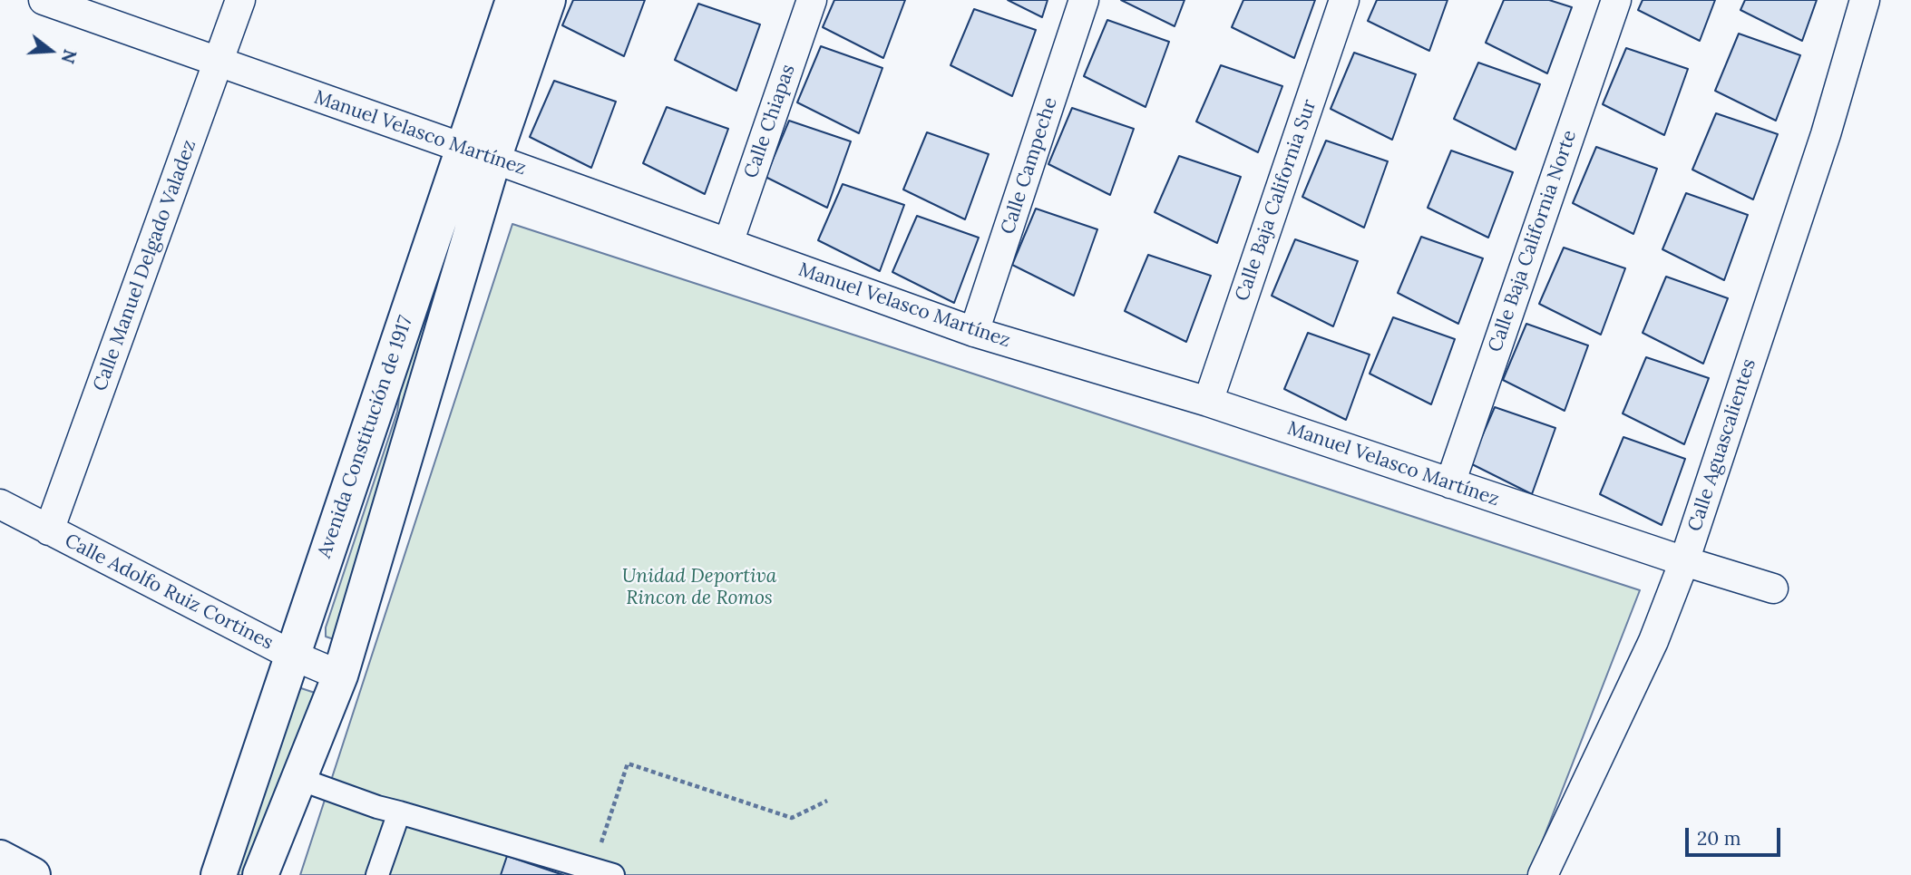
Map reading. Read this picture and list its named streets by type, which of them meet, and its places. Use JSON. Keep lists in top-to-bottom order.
{
  "streets": {
    "street": [
      "Calle Chiapas",
      "Manuel Velasco Martínez",
      "Calle Campeche",
      "Calle Baja California Sur",
      "Calle Baja California Norte",
      "Calle Manuel Delgado Valadez",
      "Avenida Constitución de 1917",
      "Calle Aguascalientes",
      "Calle Adolfo Ruiz Cortines"
    ]
  },
  "crossings": [
    ["Calle Chiapas", "Manuel Velasco Martínez"],
    ["Manuel Velasco Martínez", "Calle Campeche"],
    ["Manuel Velasco Martínez", "Calle Baja California Sur"],
    ["Manuel Velasco Martínez", "Calle Baja California Norte"],
    ["Manuel Velasco Martínez", "Calle Manuel Delgado Valadez"],
    ["Manuel Velasco Martínez", "Avenida Constitución de 1917"],
    ["Manuel Velasco Martínez", "Calle Aguascalientes"],
    ["Calle Manuel Delgado Valadez", "Calle Adolfo Ruiz Cortines"],
    ["Avenida Constitución de 1917", "Calle Adolfo Ruiz Cortines"]
  ],
  "parks": ["Unidad Deportiva Rincon de Romos"],
  "scale_bar": "20 m",
  "north": "right"
}
